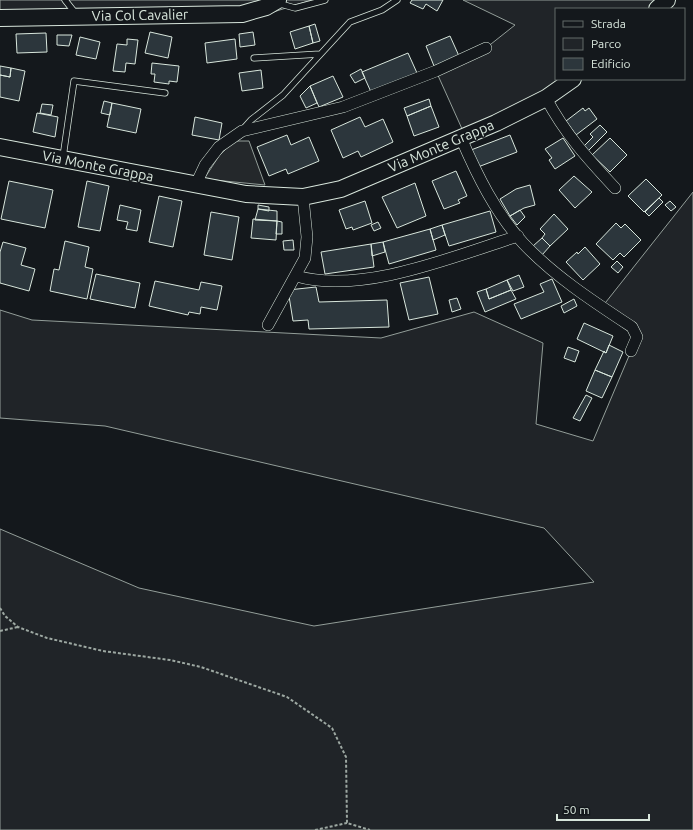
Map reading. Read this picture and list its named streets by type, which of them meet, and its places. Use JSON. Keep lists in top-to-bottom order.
{
  "streets": {
    "street": ["Via Col Cavalier", "Via Monte Grappa"]
  },
  "legend": ["Strada", "Parco", "Edificio"],
  "scale_bar": "50 m"
}
